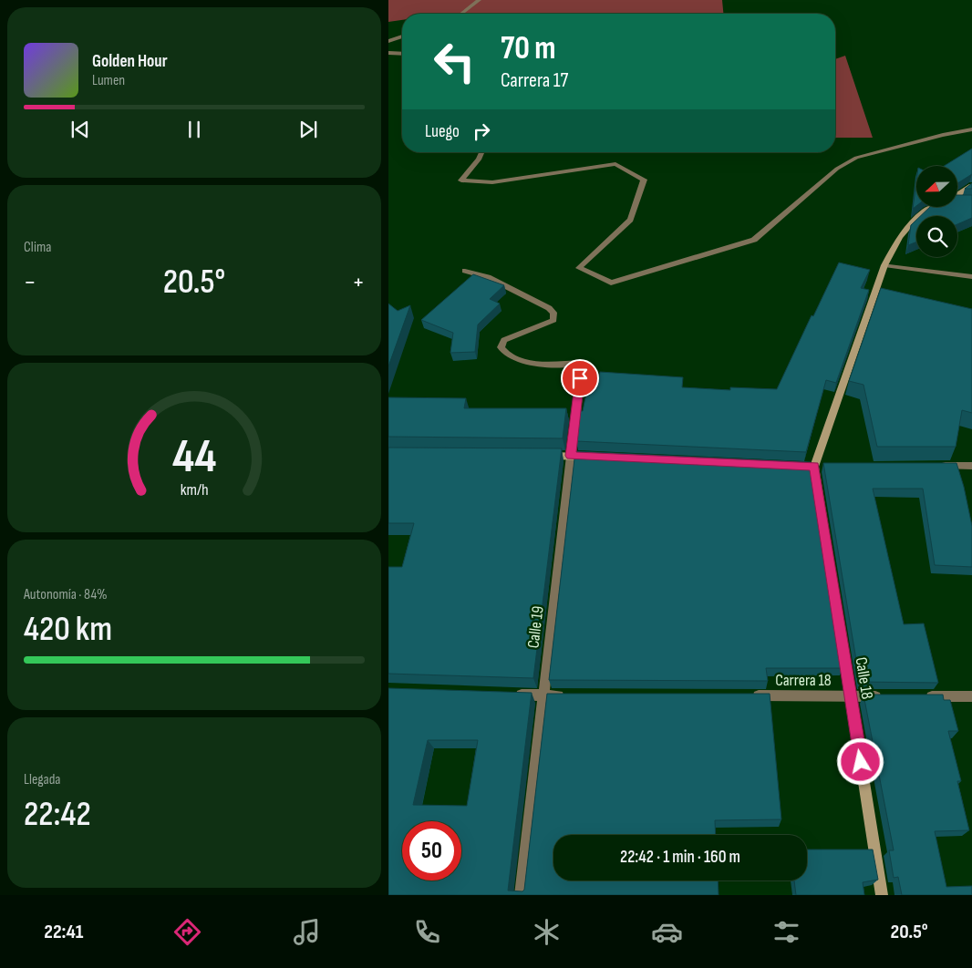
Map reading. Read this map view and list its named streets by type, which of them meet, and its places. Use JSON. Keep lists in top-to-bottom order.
{
  "streets": {
    "main road": ["Calle 18"],
    "street": ["Calle 19", "Carrera 18"]
  },
  "crossings": [
    ["Calle 18", "Carrera 18"]
  ],
  "north": "left",
  "page": {
    "turn": ["70 m", "Carrera 17"],
    "song": ["Golden Hour", "Lumen"],
    "then": "Luego",
    "tile": [
      "Clima",
      ["Autonomía · 84%", "420 km"],
      ["Llegada", "22:42"]
    ],
    "heat": ["−", "20.5°", "+"],
    "limit": "50",
    "trip": "22:42 · 1 min · 160 m",
    "tabs": ["22:41", "20.5°"],
    "gauge": ["44", "km/h"]
  }
}
